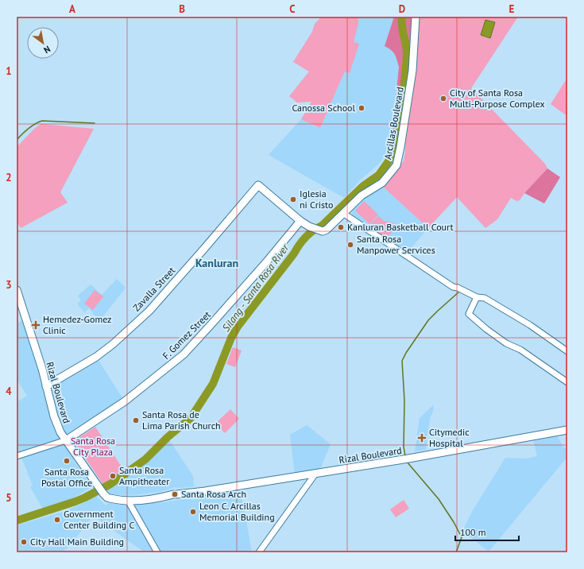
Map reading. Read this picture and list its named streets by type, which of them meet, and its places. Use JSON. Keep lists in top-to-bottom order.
{
  "streets": {
    "main road": [
      "Arcillas Boulevard",
      "Zavalla Street",
      "F. Gomez Street",
      "Rizal Boulevard"
    ]
  },
  "crossings": [
    ["Arcillas Boulevard", "Zavalla Street"],
    ["Arcillas Boulevard", "F. Gomez Street"],
    ["Zavalla Street", "Rizal Boulevard"],
    ["F. Gomez Street", "Rizal Boulevard"]
  ],
  "districts": ["Kanluran"],
  "water": ["Silang - Santa Rosa River"],
  "parks": ["Santa Rosa City Plaza"],
  "places": {
    "other": [
      "City of Santa Rosa Multi-Purpose Complex",
      "Canossa School",
      "Iglesia ni Cristo",
      "Kanluran Basketball Court",
      "Santa Rosa Manpower Services",
      "Santa Rosa de Lima Parish Church",
      "Santa Rosa Postal Office",
      "Santa Rosa Ampitheater",
      "Santa Rosa Arch",
      "Leon C. Arcillas Memorial Building",
      "Government Center Building C",
      "City Hall Main Building"
    ],
    "health": ["Hemedez-Gomez Clinic", "Citymedic Hospital"]
  },
  "scale_bar": "100 m",
  "north": "bottom right",
  "grid": {
    "columns": [
      "A",
      "B",
      "C",
      "D",
      "E"
    ],
    "rows": [
      "1",
      "2",
      "3",
      "4",
      "5"
    ]
  }
}
